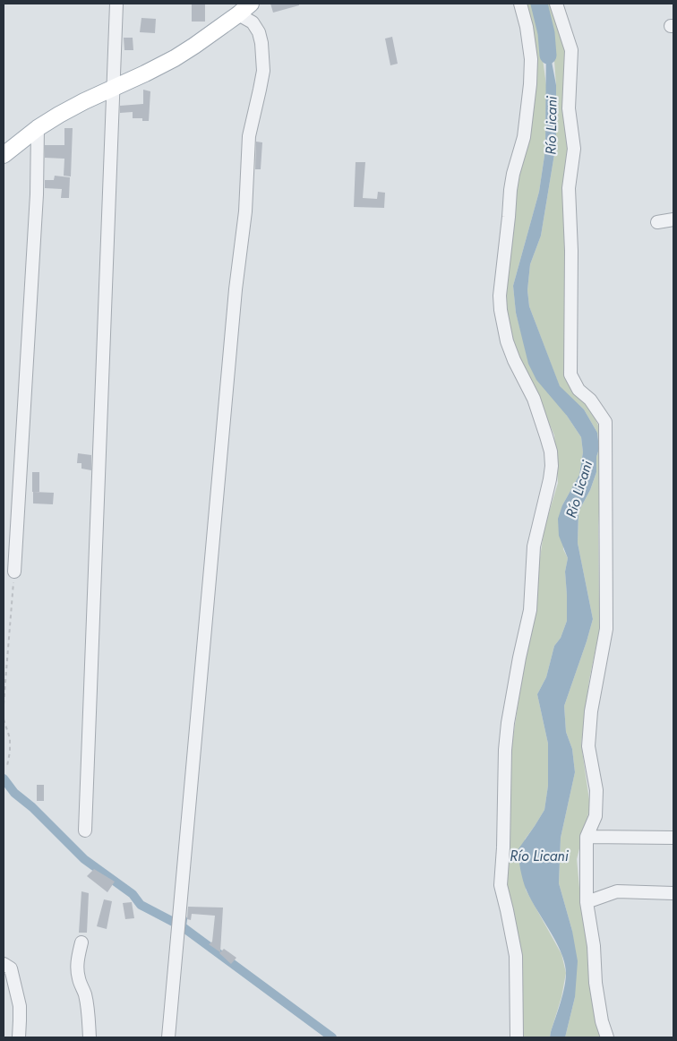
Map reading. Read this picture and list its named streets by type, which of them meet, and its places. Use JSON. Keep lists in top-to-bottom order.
{
  "water": ["Río Licani"]
}
